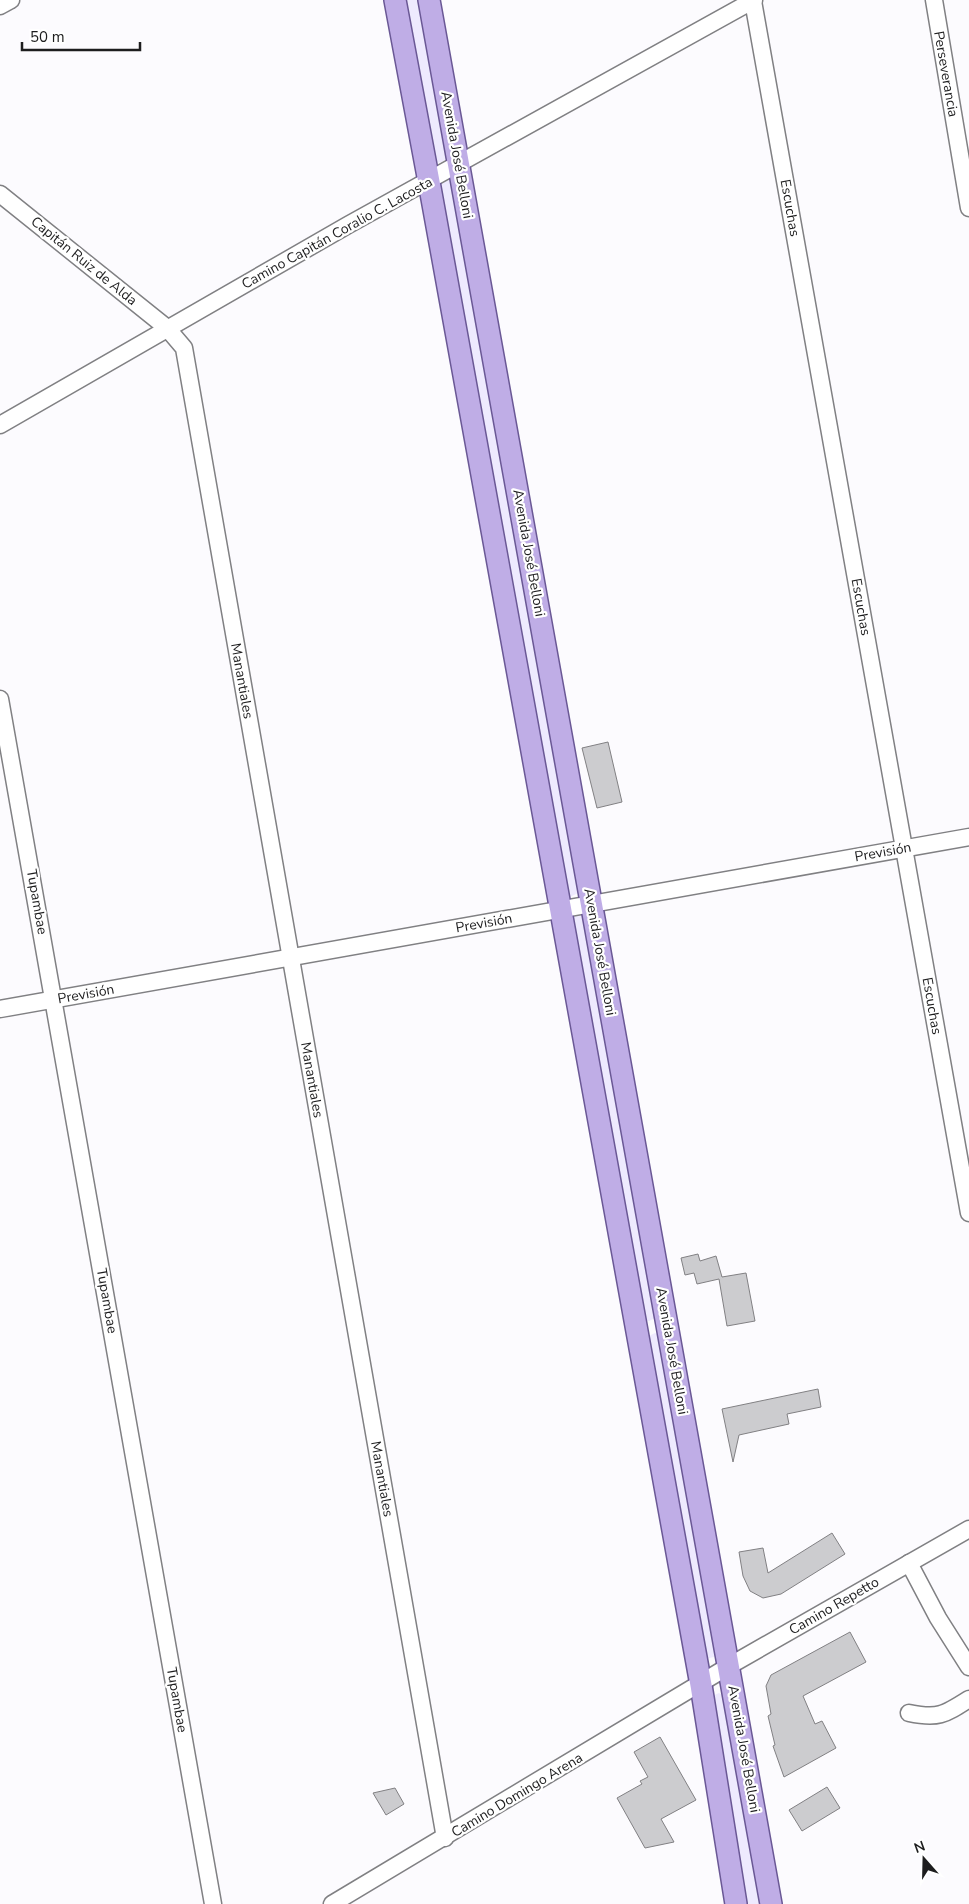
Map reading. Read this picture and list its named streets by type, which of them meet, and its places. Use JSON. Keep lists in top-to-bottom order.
{
  "streets": {
    "main road": ["Avenida José Belloni"],
    "street": [
      "Perseverancia",
      "Escuchas",
      "Camino Capitán Coralio C. Lacosta",
      "Capitán Ruiz de Alda",
      "Manantiales",
      "Previsión",
      "Tupambae",
      "Camino Repetto",
      "Camino Domingo Arena"
    ]
  },
  "crossings": [
    ["Avenida José Belloni", "Camino Capitán Coralio C. Lacosta"],
    ["Avenida José Belloni", "Previsión"],
    ["Avenida José Belloni", "Camino Repetto"],
    ["Escuchas", "Camino Capitán Coralio C. Lacosta"],
    ["Escuchas", "Previsión"],
    ["Camino Capitán Coralio C. Lacosta", "Capitán Ruiz de Alda"],
    ["Camino Capitán Coralio C. Lacosta", "Manantiales"],
    ["Capitán Ruiz de Alda", "Manantiales"],
    ["Manantiales", "Previsión"],
    ["Manantiales", "Camino Domingo Arena"],
    ["Previsión", "Tupambae"],
    ["Camino Repetto", "Camino Domingo Arena"]
  ],
  "scale_bar": "50 m",
  "north": "top"
}
